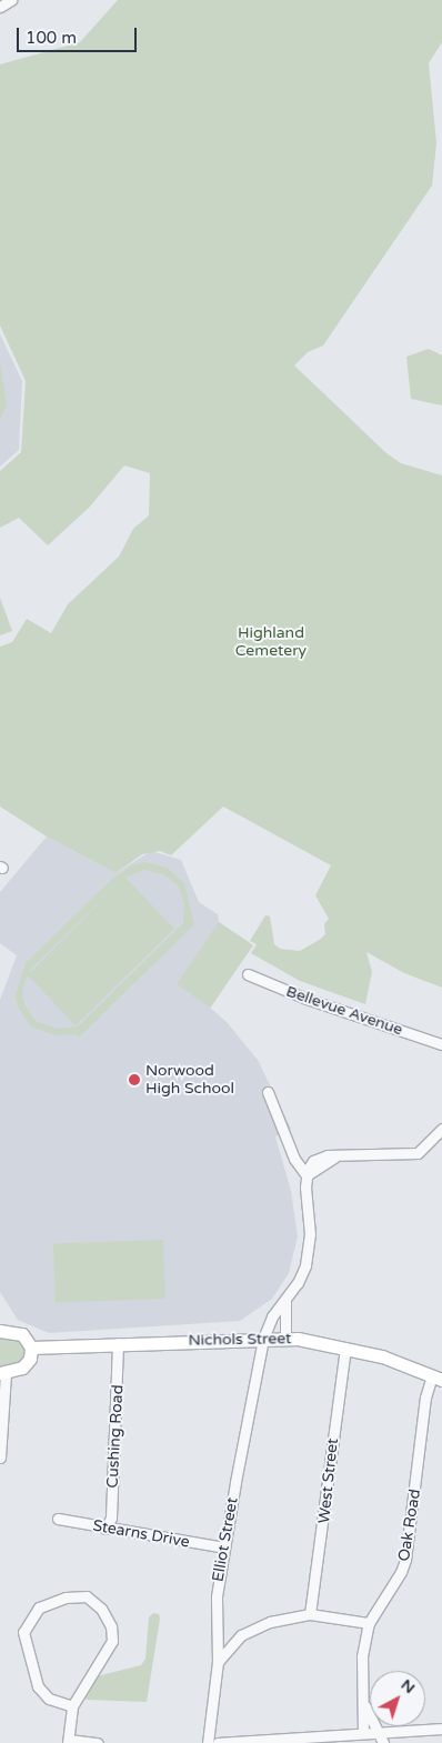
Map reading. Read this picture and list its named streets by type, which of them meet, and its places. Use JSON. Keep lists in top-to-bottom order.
{
  "streets": {
    "main road": ["Nichols Street"],
    "street": [
      "Bellevue Avenue",
      "Cushing Road",
      "West Street",
      "Oak Road",
      "Stearns Drive",
      "Elliot Street"
    ]
  },
  "crossings": [
    ["Nichols Street", "Cushing Road"],
    ["Nichols Street", "West Street"],
    ["Nichols Street", "Oak Road"],
    ["Nichols Street", "Elliot Street"],
    ["Cushing Road", "Stearns Drive"],
    ["Stearns Drive", "Elliot Street"]
  ],
  "parks": ["Highland Cemetery"],
  "places": ["Norwood High School"],
  "scale_bar": "100 m",
  "north": "top right"
}
